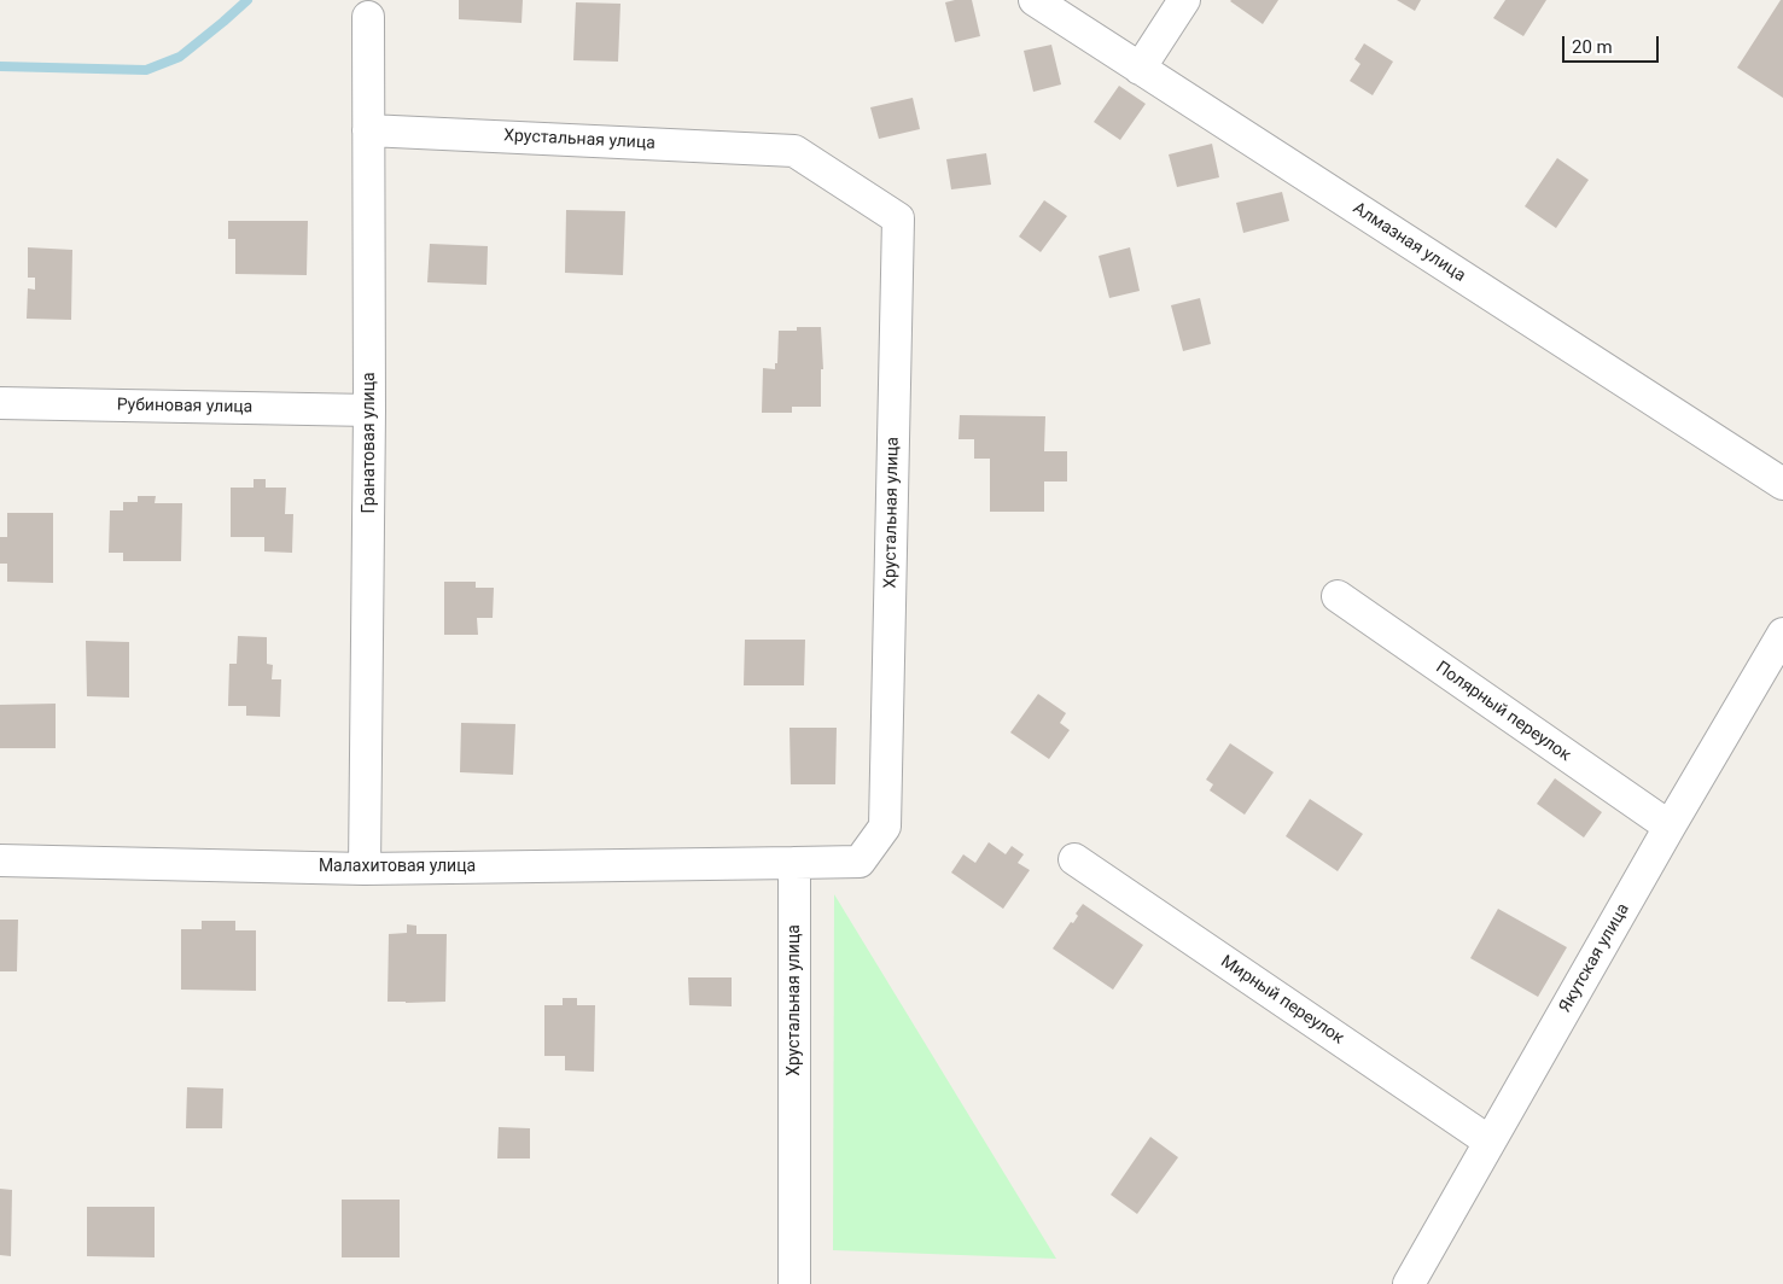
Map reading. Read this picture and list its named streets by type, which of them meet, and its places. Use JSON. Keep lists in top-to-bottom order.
{
  "streets": {
    "street": [
      "Хрустальная улица",
      "Алмазная улица",
      "Рубиновая улица",
      "Гранатовая улица",
      "Полярный переулок",
      "Малахитовая улица",
      "Якутская улица",
      "Мирный переулок"
    ]
  },
  "crossings": [
    ["Хрустальная улица", "Гранатовая улица"],
    ["Хрустальная улица", "Малахитовая улица"],
    ["Рубиновая улица", "Гранатовая улица"],
    ["Гранатовая улица", "Малахитовая улица"],
    ["Полярный переулок", "Якутская улица"],
    ["Якутская улица", "Мирный переулок"]
  ],
  "scale_bar": "20 m"
}
